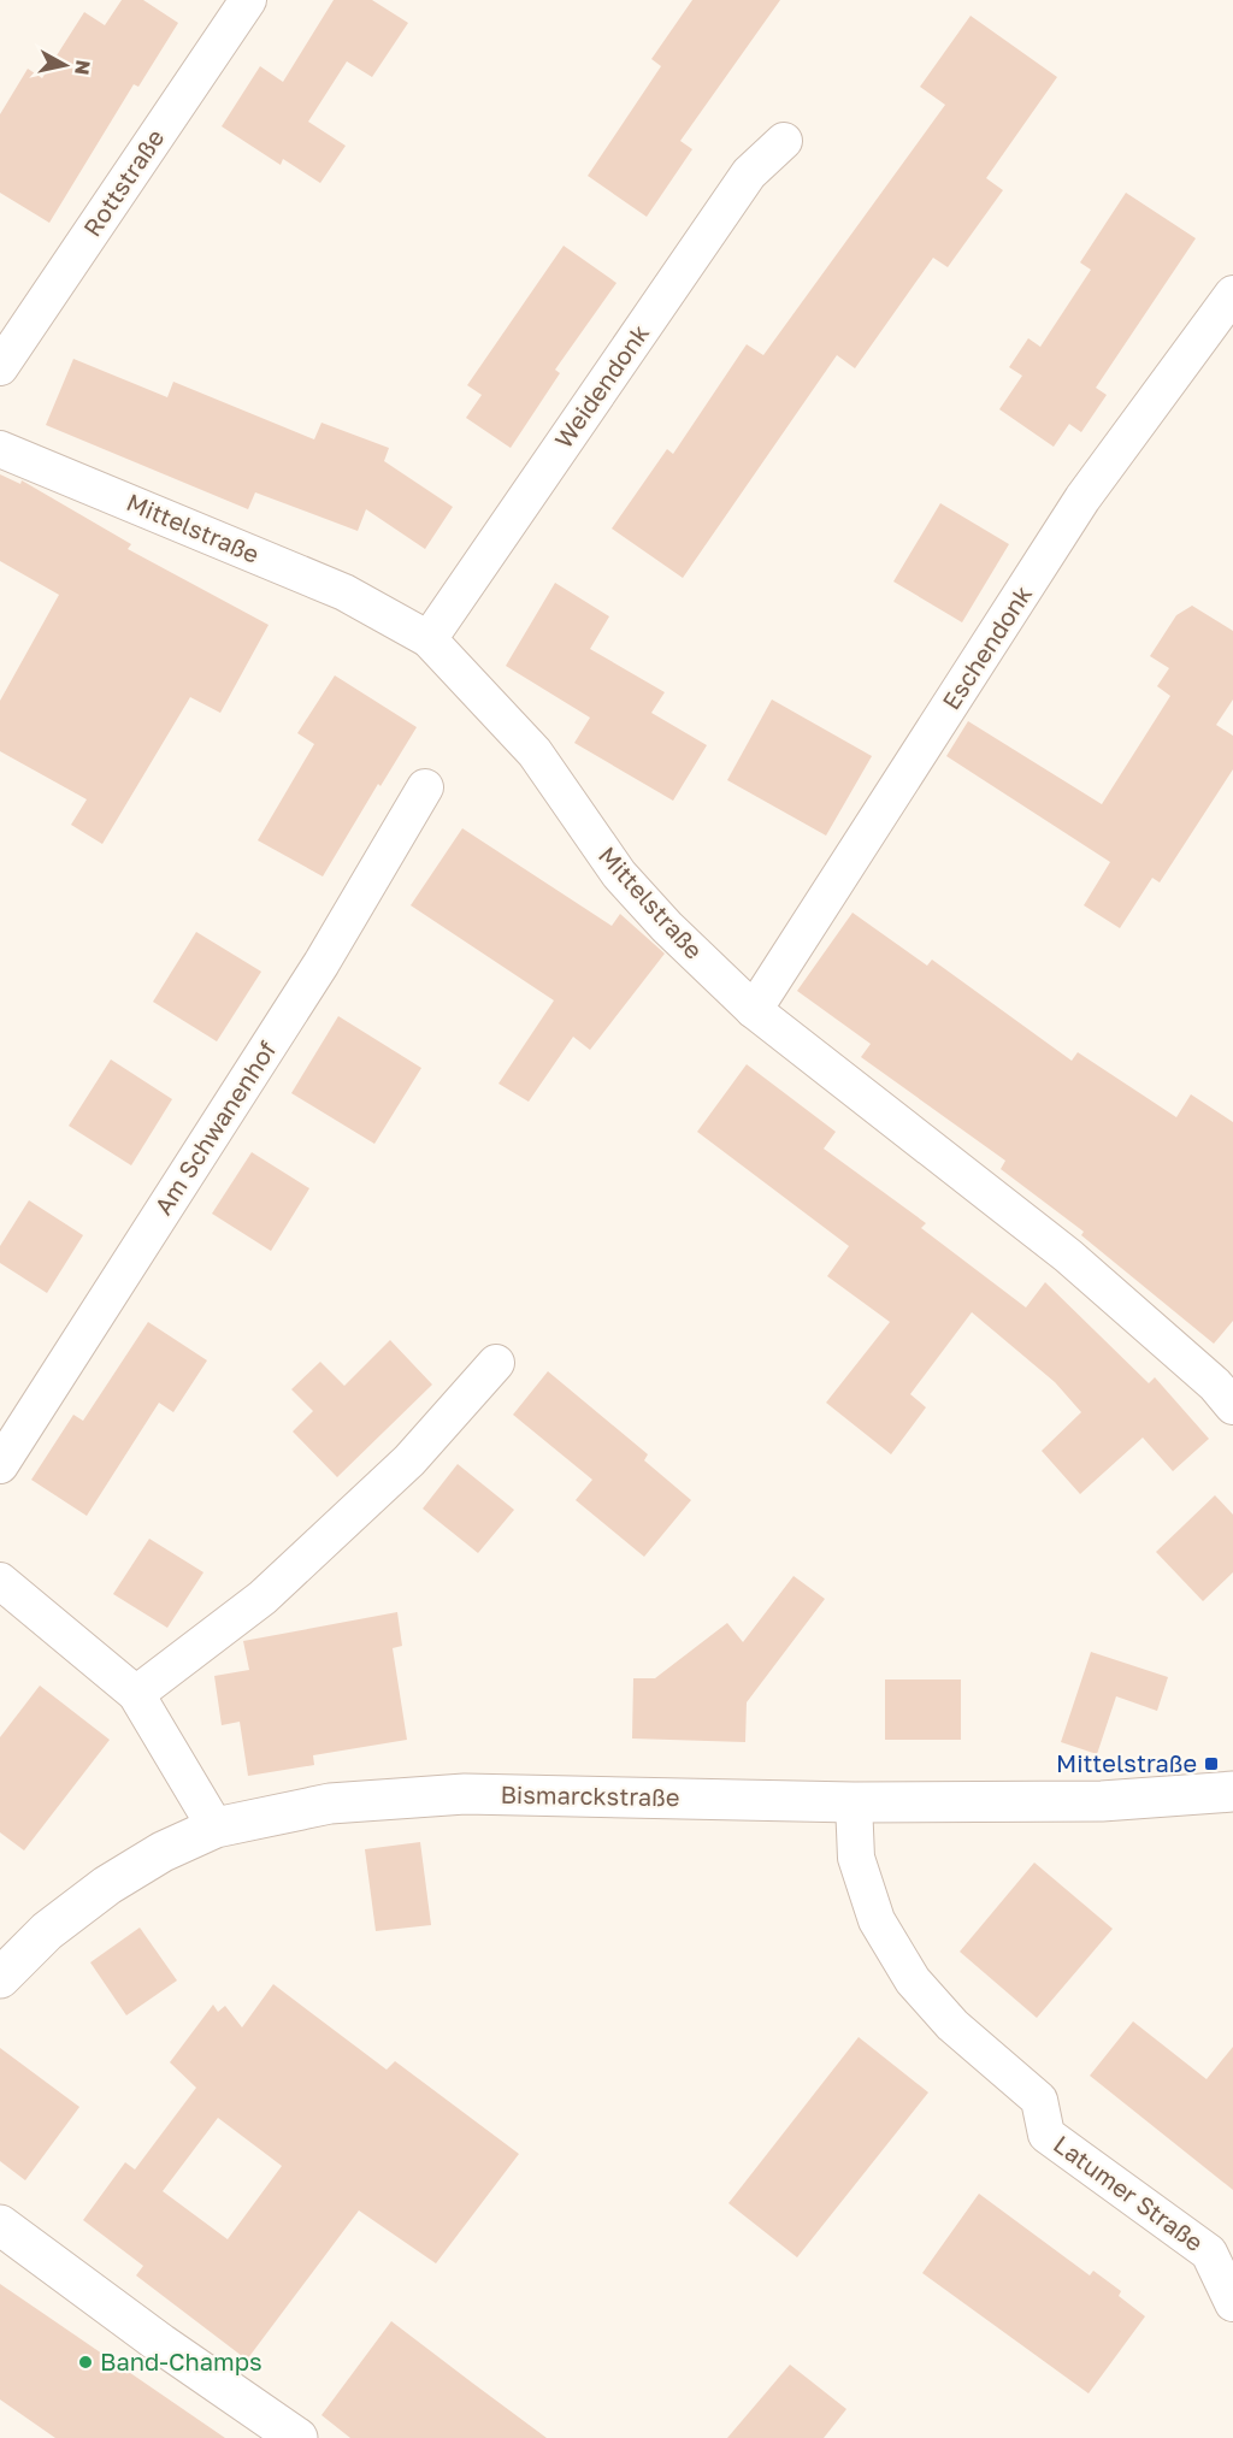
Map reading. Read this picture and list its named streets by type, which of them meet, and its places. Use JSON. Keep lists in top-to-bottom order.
{
  "streets": {
    "street": [
      "Rottstraße",
      "Weidendonk",
      "Mittelstraße",
      "Eschendonk",
      "Am Schwanenhof",
      "Bismarckstraße",
      "Latumer Straße"
    ]
  },
  "crossings": [
    ["Weidendonk", "Mittelstraße"],
    ["Mittelstraße", "Eschendonk"],
    ["Bismarckstraße", "Latumer Straße"]
  ],
  "places": {
    "transit": ["Mittelstraße"],
    "other": ["Band-Champs"]
  },
  "north": "right"
}
